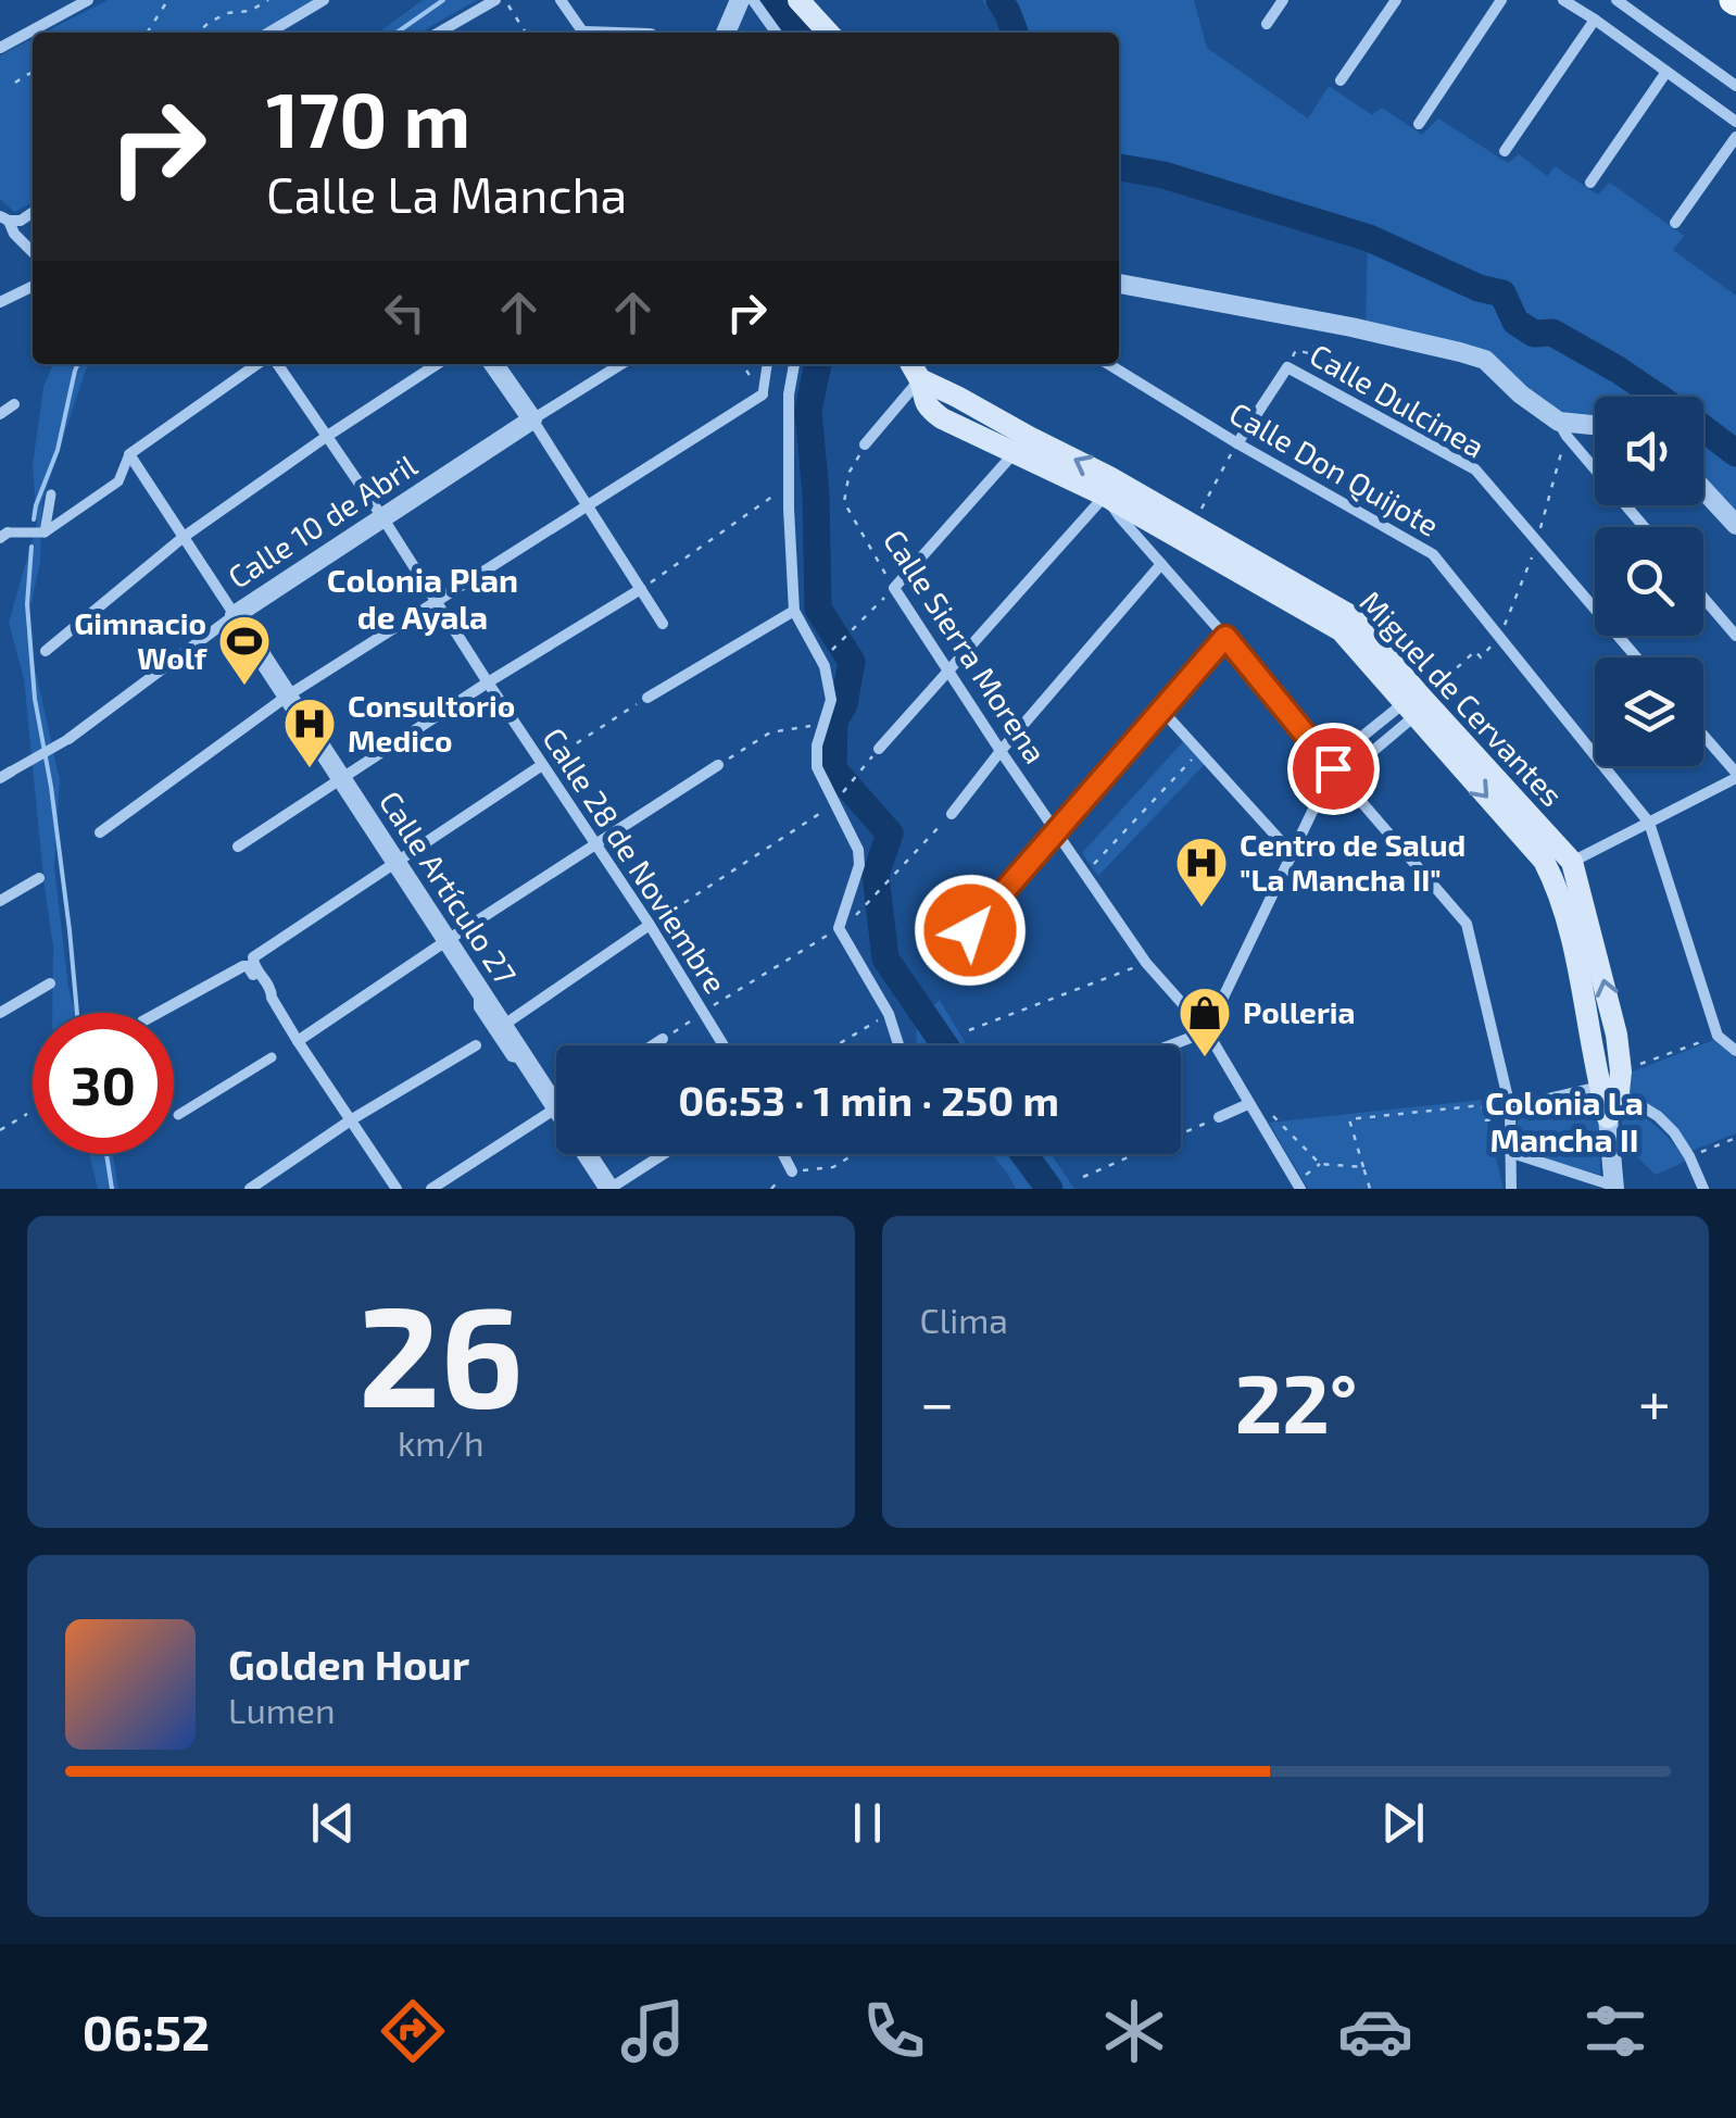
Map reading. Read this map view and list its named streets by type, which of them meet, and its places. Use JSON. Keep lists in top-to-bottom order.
{
  "streets": {
    "main road": ["Miguel de Cervantes"],
    "street": [
      "Calle Dulcinea",
      "Calle Don Quijote",
      "Calle 10 de Abril",
      "Calle Sierra Morena",
      "Calle 28 de Noviembre",
      "Calle Artículo 27"
    ]
  },
  "crossings": [
    ["Calle 10 de Abril", "Calle 28 de Noviembre"],
    ["Calle 10 de Abril", "Calle Artículo 27"]
  ],
  "districts": ["Colonia Plan de Ayala", "Colonia La Mancha II"],
  "places": {
    "sports": ["Gimnacio Wolf"],
    "hospital": ["Consultorio Medico", "Centro de Salud \"La Mancha II\""],
    "shop": ["Polleria"]
  },
  "page": {
    "turn": ["170 m", "Calle La Mancha"],
    "limit": "30",
    "trip": "06:53 · 1 min · 250 m",
    "tile": [
      ["26", "km/h"],
      "Clima"
    ],
    "heat": ["−", "22°", "+"],
    "song": ["Golden Hour", "Lumen"],
    "tabs": "06:52"
  }
}
